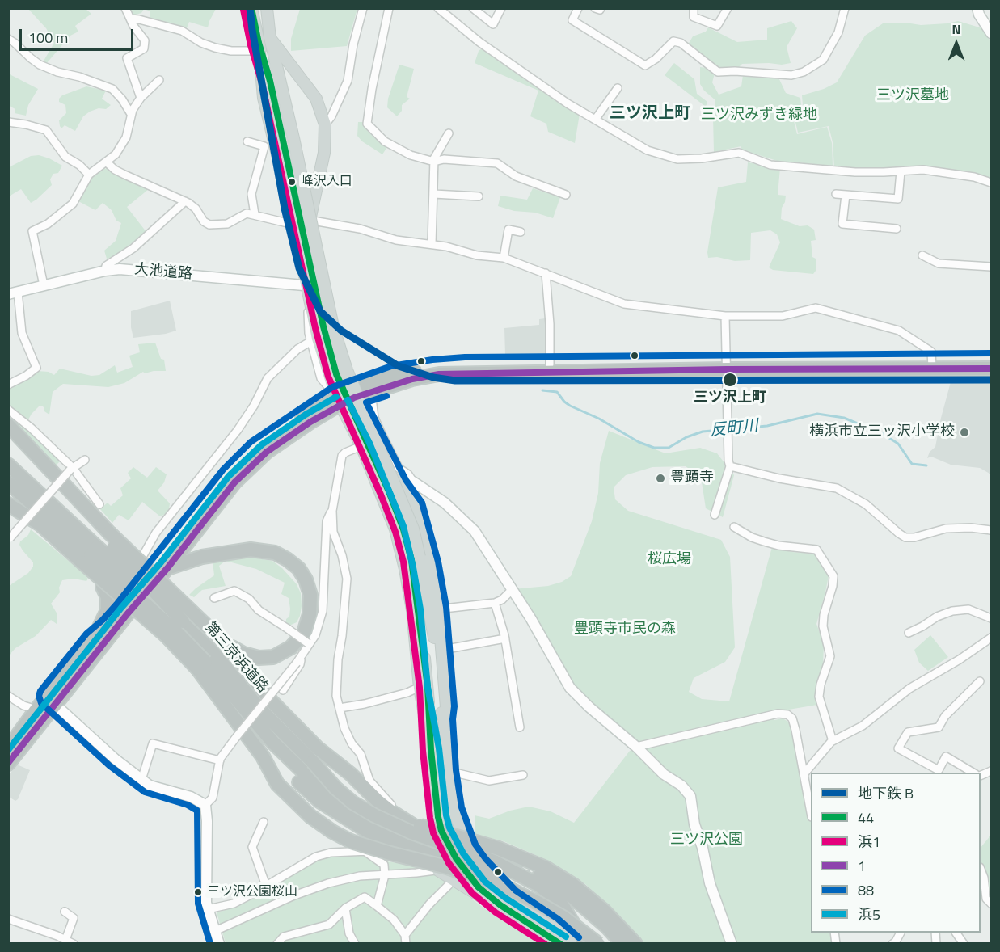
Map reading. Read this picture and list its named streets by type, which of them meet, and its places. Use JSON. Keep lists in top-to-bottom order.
{
  "streets": {
    "highway": ["第三京浜道路"],
    "street": ["大池道路"]
  },
  "districts": ["三ツ沢上町"],
  "water": ["反町川"],
  "parks": [
    "三ツ沢墓地",
    "三ツ沢みずき緑地",
    "桜広場",
    "豊顕寺市民の森",
    "三ツ沢公園"
  ],
  "places": [
    "峰沢入口",
    "三ツ沢上町",
    "横浜市立三ッ沢小学校",
    "豊顕寺",
    "三ツ沢公園桜山"
  ],
  "lines": [
    "metro line B",
    "transit line 44",
    "transit line 浜1",
    "transit line 88",
    "transit line 1",
    "transit line 浜5"
  ],
  "legend": [
    "地下鉄 B",
    "44",
    "浜1",
    "1",
    "88",
    "浜5"
  ],
  "scale_bar": "100 m",
  "north": "top"
}
